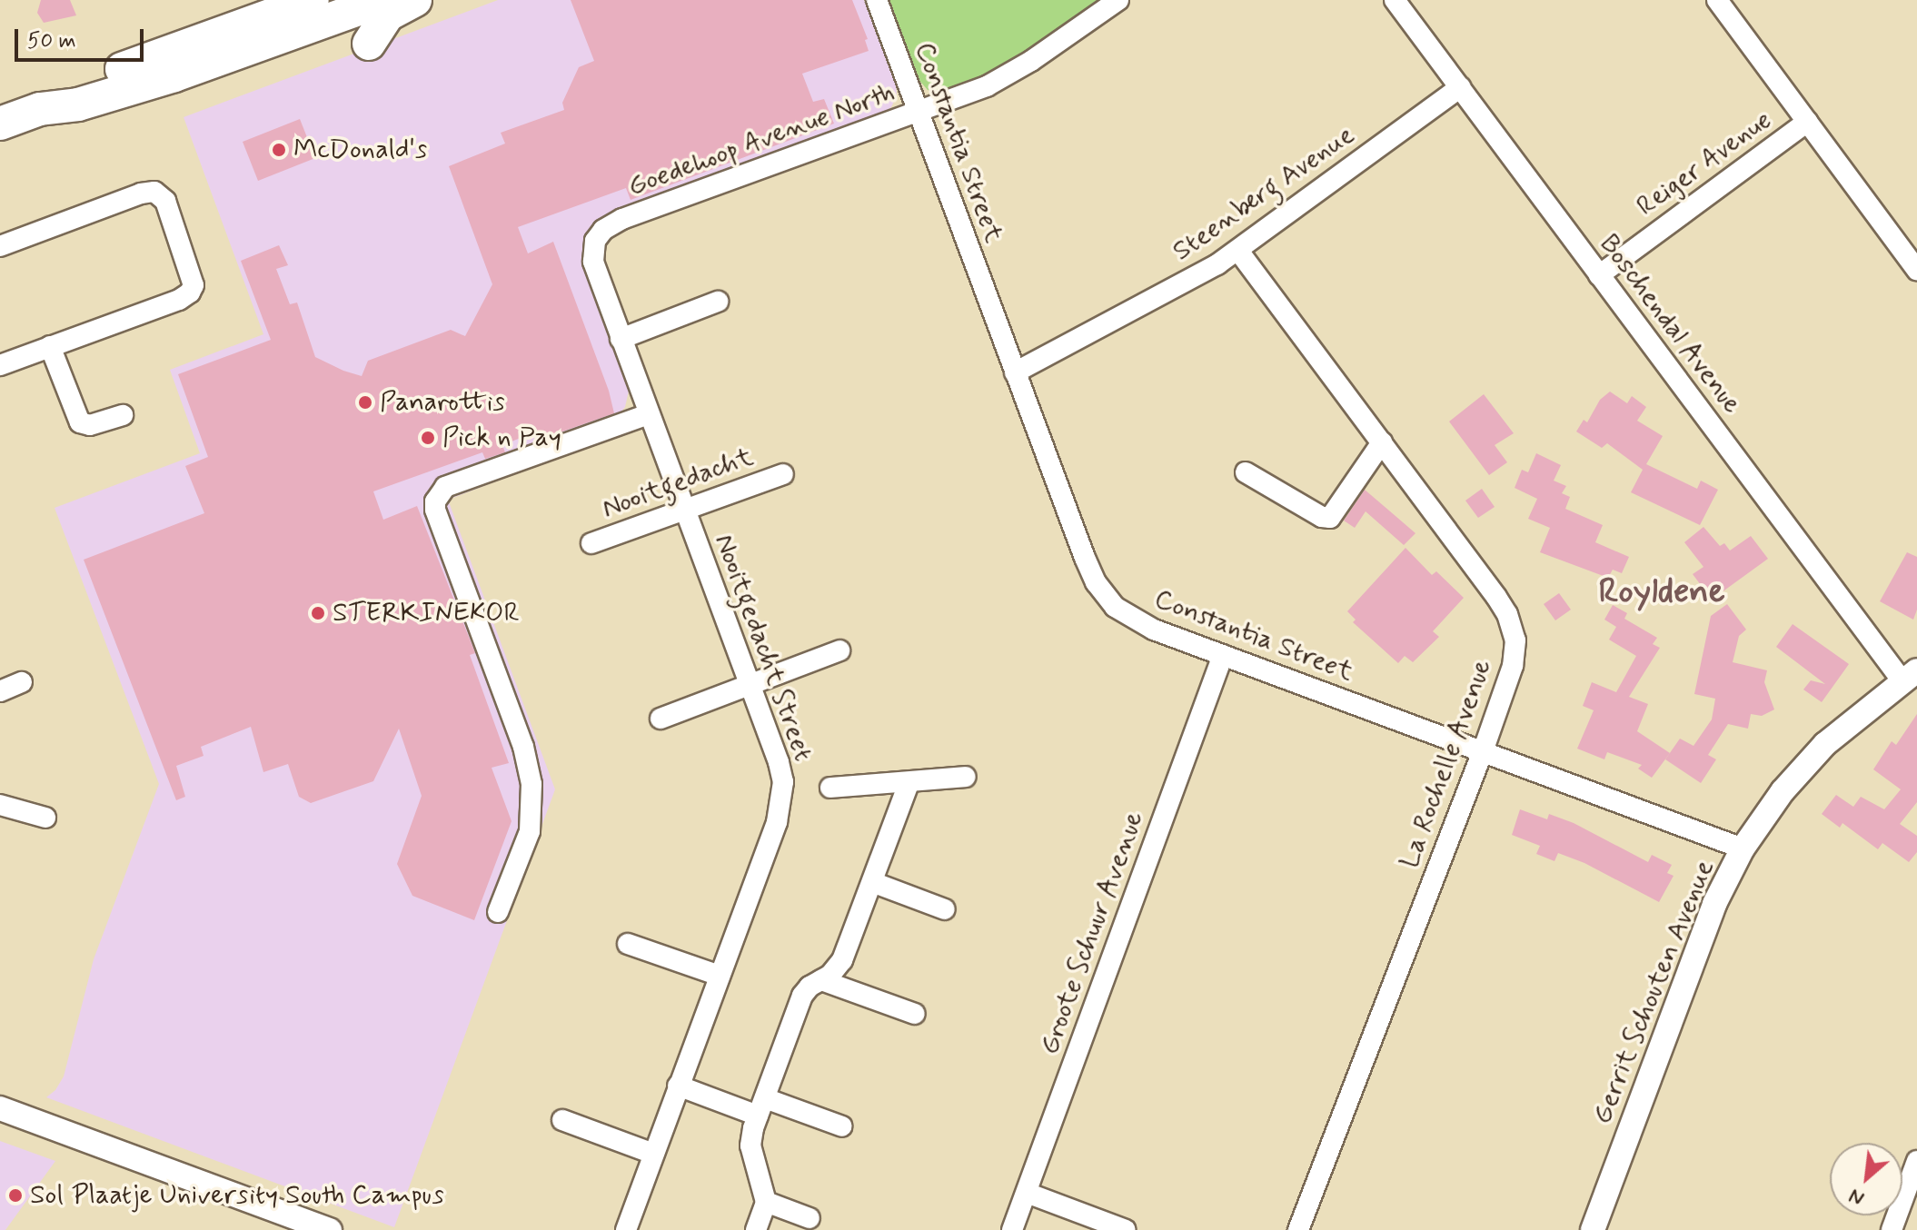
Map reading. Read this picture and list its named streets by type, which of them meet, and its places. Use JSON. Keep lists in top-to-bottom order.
{
  "streets": {
    "street": [
      "Goedehoop Avenue North",
      "Constantia Street",
      "Reiger Avenue",
      "Steenberg Avenue",
      "Boschendal Avenue",
      "Nooitgedacht",
      "Nooitgedacht Street",
      "La Rochelle Avenue",
      "Groote Schuur Avenue",
      "Gerrit Schouten Avenue"
    ]
  },
  "crossings": [
    ["Goedehoop Avenue North", "Constantia Street"],
    ["Goedehoop Avenue North", "Nooitgedacht Street"],
    ["Constantia Street", "Steenberg Avenue"],
    ["Constantia Street", "La Rochelle Avenue"],
    ["Constantia Street", "Groote Schuur Avenue"],
    ["Constantia Street", "Gerrit Schouten Avenue"],
    ["Reiger Avenue", "Boschendal Avenue"],
    ["Steenberg Avenue", "Boschendal Avenue"],
    ["Steenberg Avenue", "La Rochelle Avenue"],
    ["Boschendal Avenue", "Gerrit Schouten Avenue"],
    ["Nooitgedacht", "Nooitgedacht Street"]
  ],
  "districts": ["Royldene"],
  "places": [
    "McDonald's",
    "Panarottis",
    "Pick n Pay",
    "STERKINEKOR",
    "Sol Plaatje University South Campus"
  ],
  "scale_bar": "50 m",
  "north": "bottom left"
}
